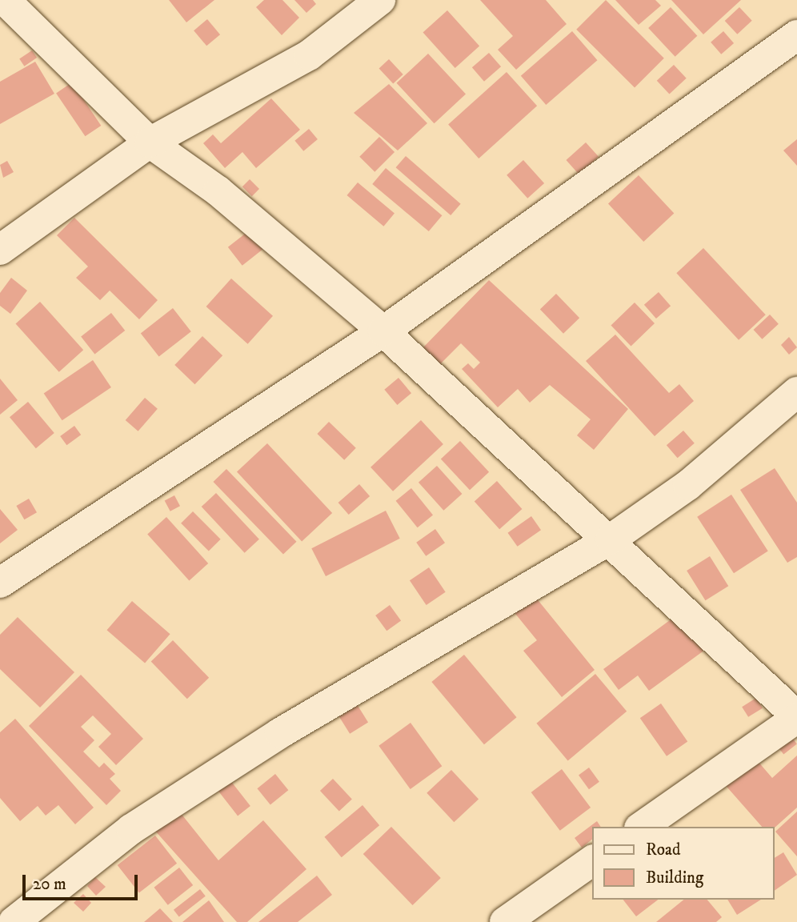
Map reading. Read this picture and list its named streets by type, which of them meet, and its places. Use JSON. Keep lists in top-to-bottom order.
{
  "legend": ["Road", "Building"],
  "scale_bar": "20 m"
}
